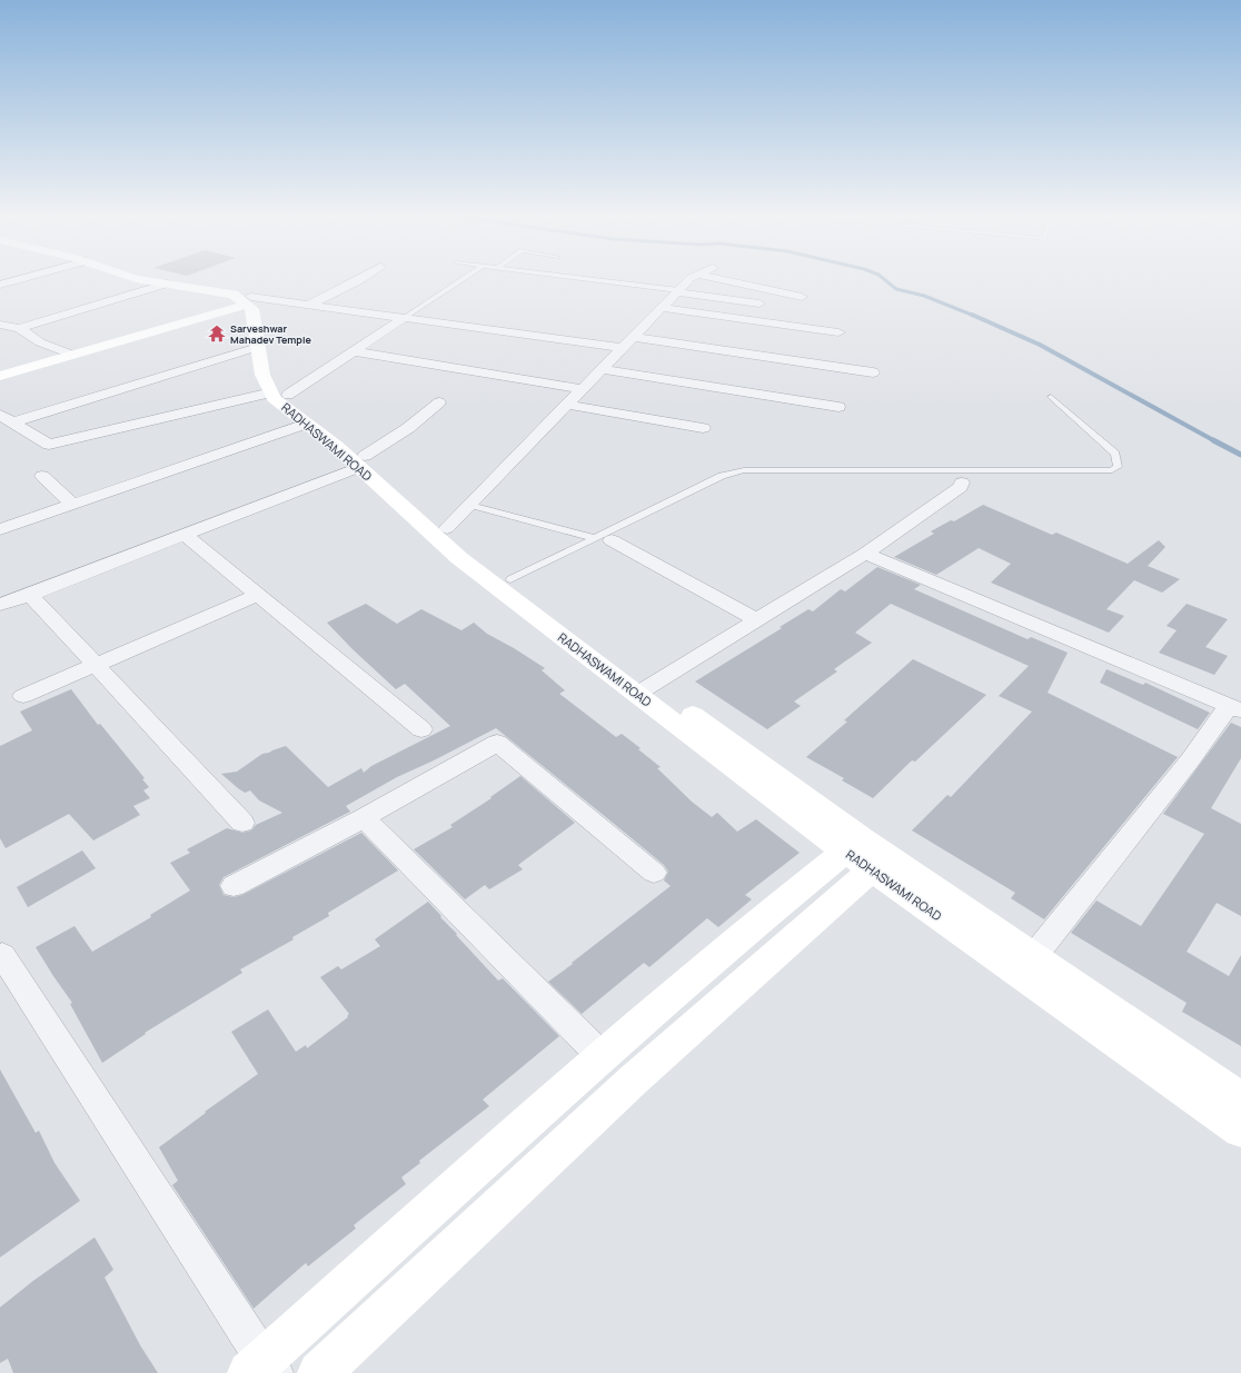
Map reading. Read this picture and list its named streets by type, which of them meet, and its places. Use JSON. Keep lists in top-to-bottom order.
{
  "streets": {
    "street": ["RADHASWAMI ROAD"]
  },
  "places": {
    "temple": ["Sarveshwar Mahadev Temple"]
  }
}
